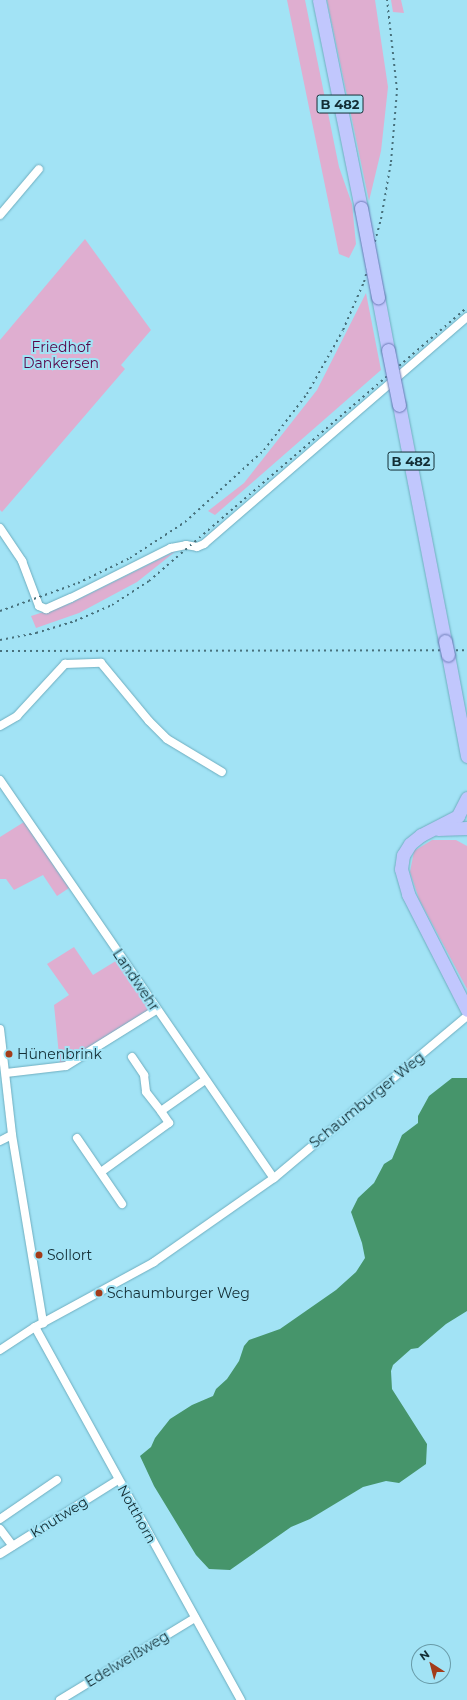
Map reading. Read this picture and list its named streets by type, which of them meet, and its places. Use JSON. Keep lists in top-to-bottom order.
{
  "streets": {
    "main road": ["B 482"],
    "street": [
      "Landwehr",
      "Schaumburger Weg",
      "Notthorn",
      "Knutweg",
      "Edelweißweg"
    ]
  },
  "crossings": [
    ["Landwehr", "Schaumburger Weg"],
    ["Schaumburger Weg", "Notthorn"],
    ["Notthorn", "Knutweg"],
    ["Notthorn", "Edelweißweg"]
  ],
  "parks": ["Friedhof Dankersen"],
  "places": ["Hünenbrink", "Sollort", "Schaumburger Weg"],
  "north": "top left"
}
